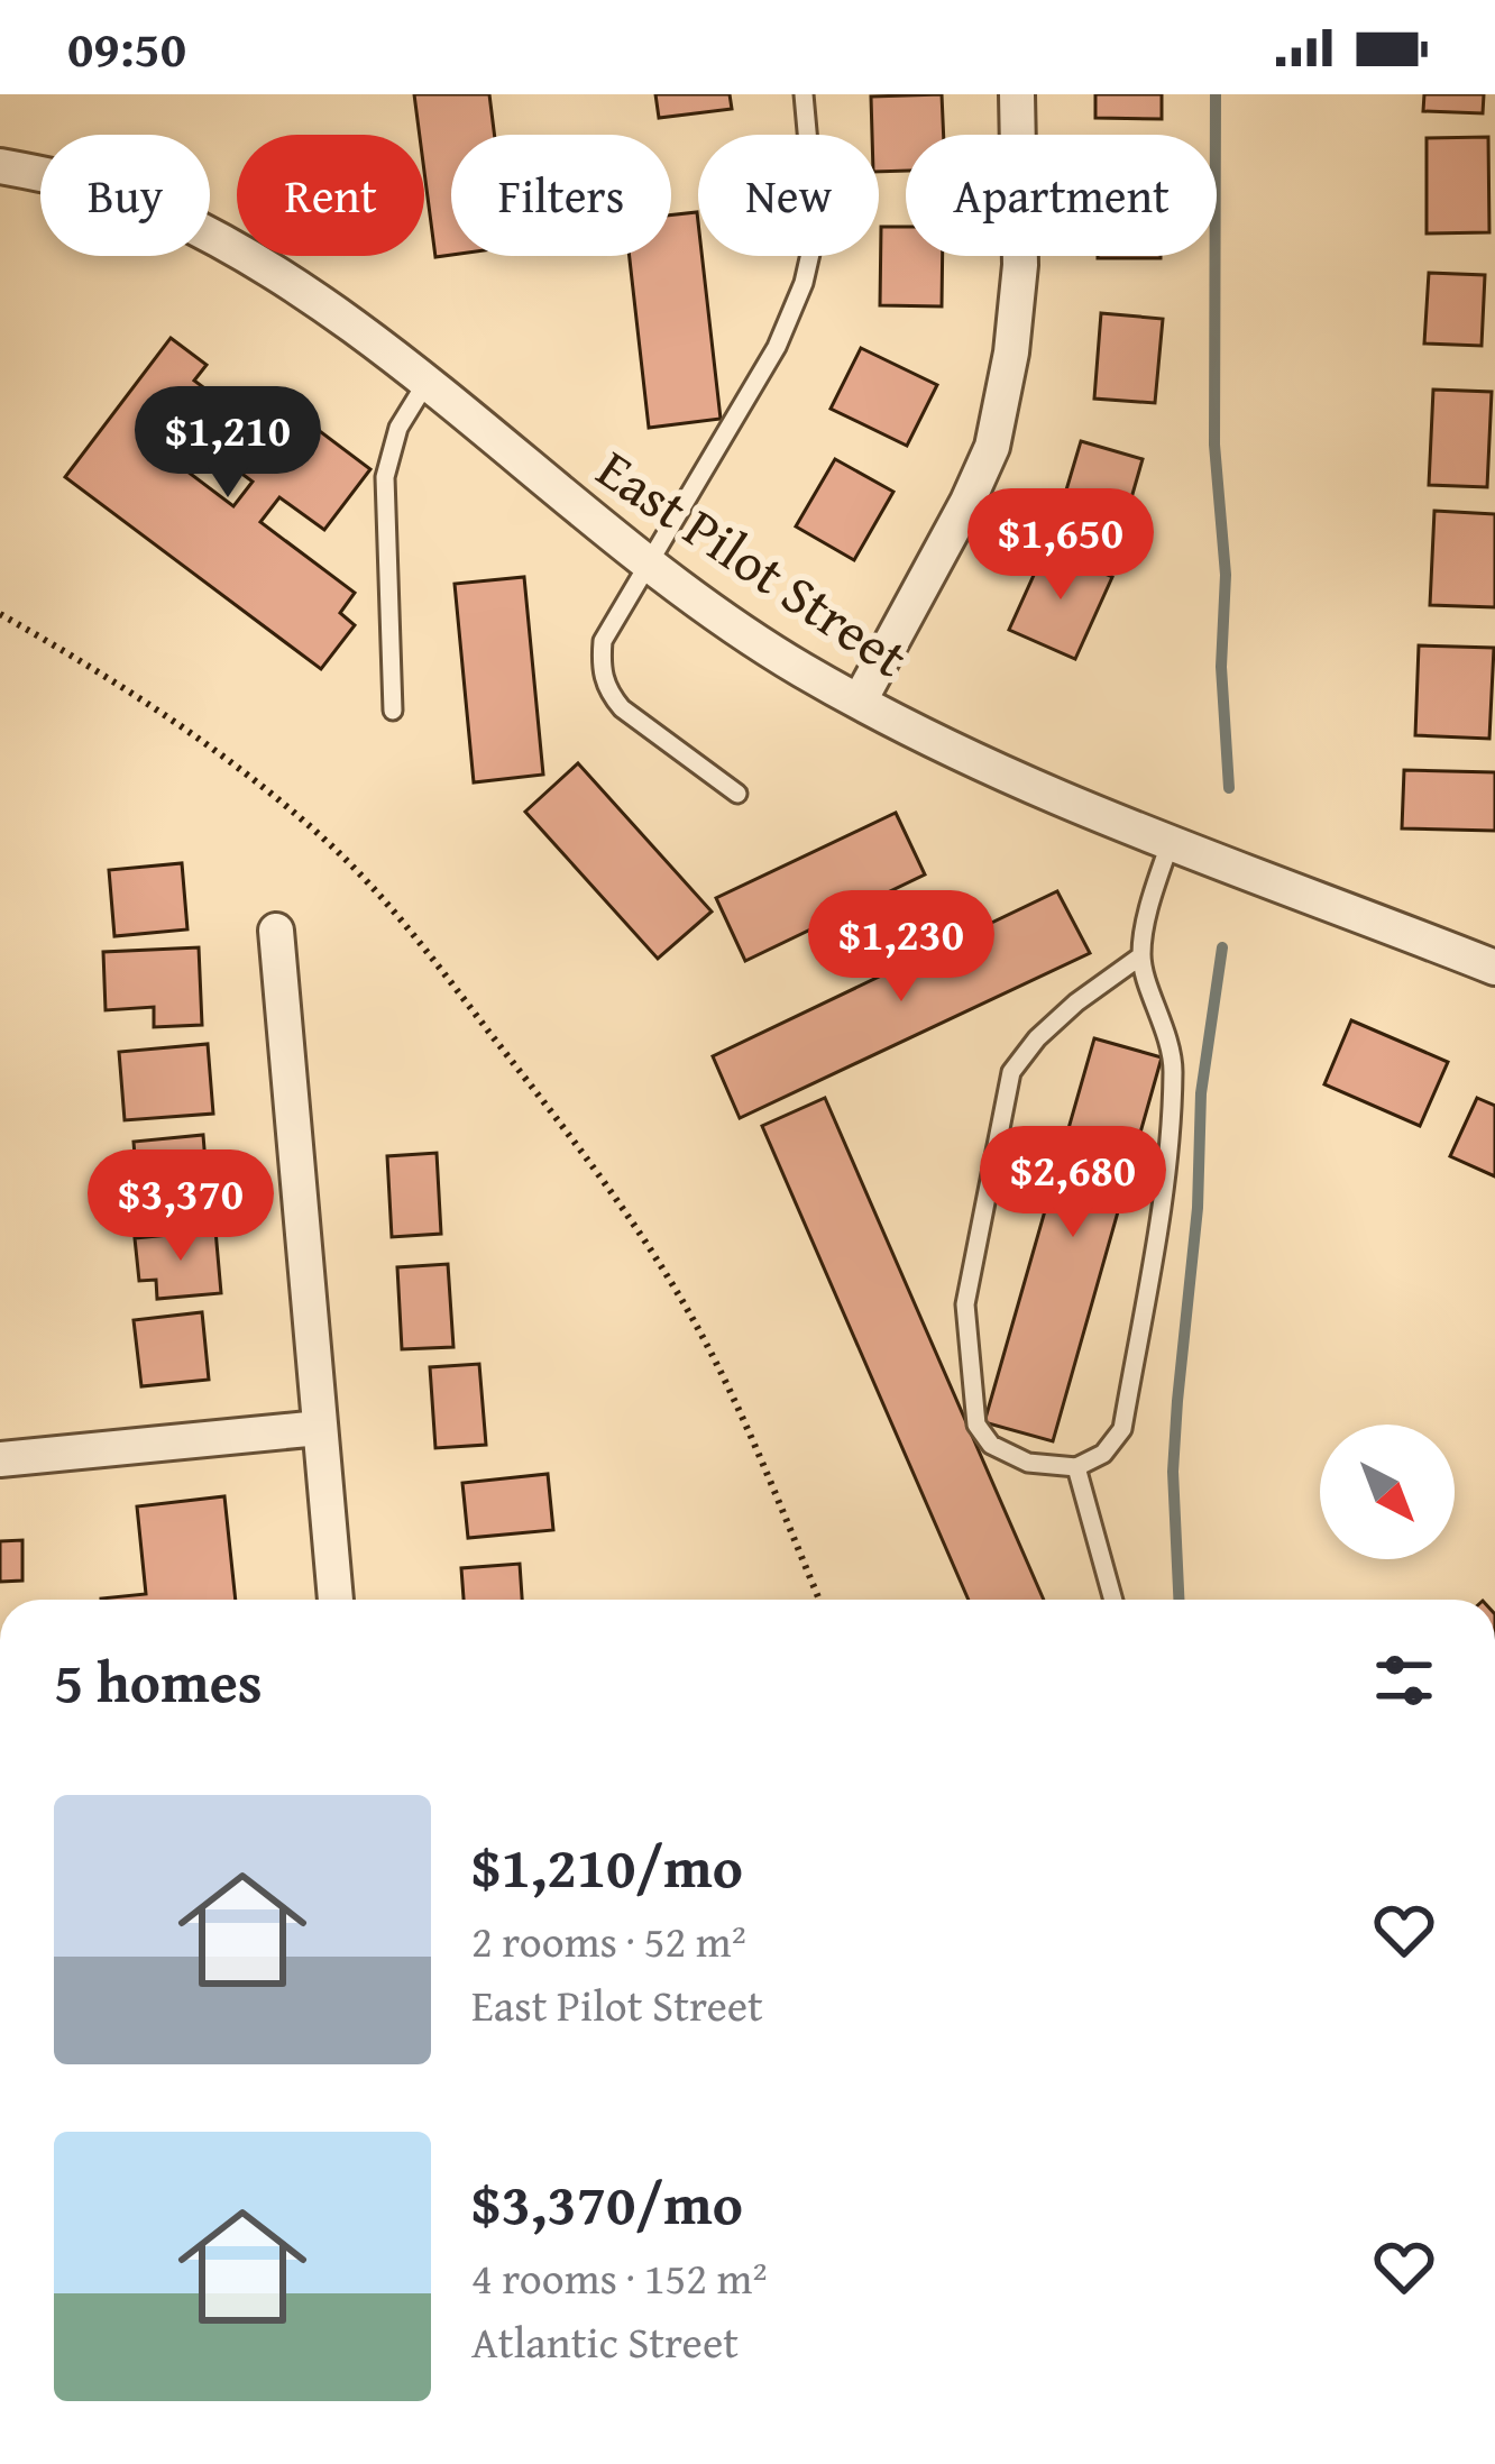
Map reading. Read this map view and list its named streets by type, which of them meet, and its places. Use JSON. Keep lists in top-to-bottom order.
{
  "streets": {
    "street": ["East Pilot Street"]
  },
  "north": "bottom right",
  "page": {
    "status": "09:50",
    "chip": [
      "Buy",
      "Rent",
      "Filters",
      "New",
      "Apartment"
    ],
    "price": [
      "$1,210",
      "$1,650",
      "$1,230",
      "$2,680",
      "$3,370"
    ],
    "heading": "5 homes",
    "list": [
      {
        "name": "$1,210/mo",
        "note": "2 rooms · 52 m² · East Pilot Street"
      },
      {
        "name": "$3,370/mo",
        "note": "4 rooms · 152 m² · Atlantic Street"
      }
    ]
  }
}
